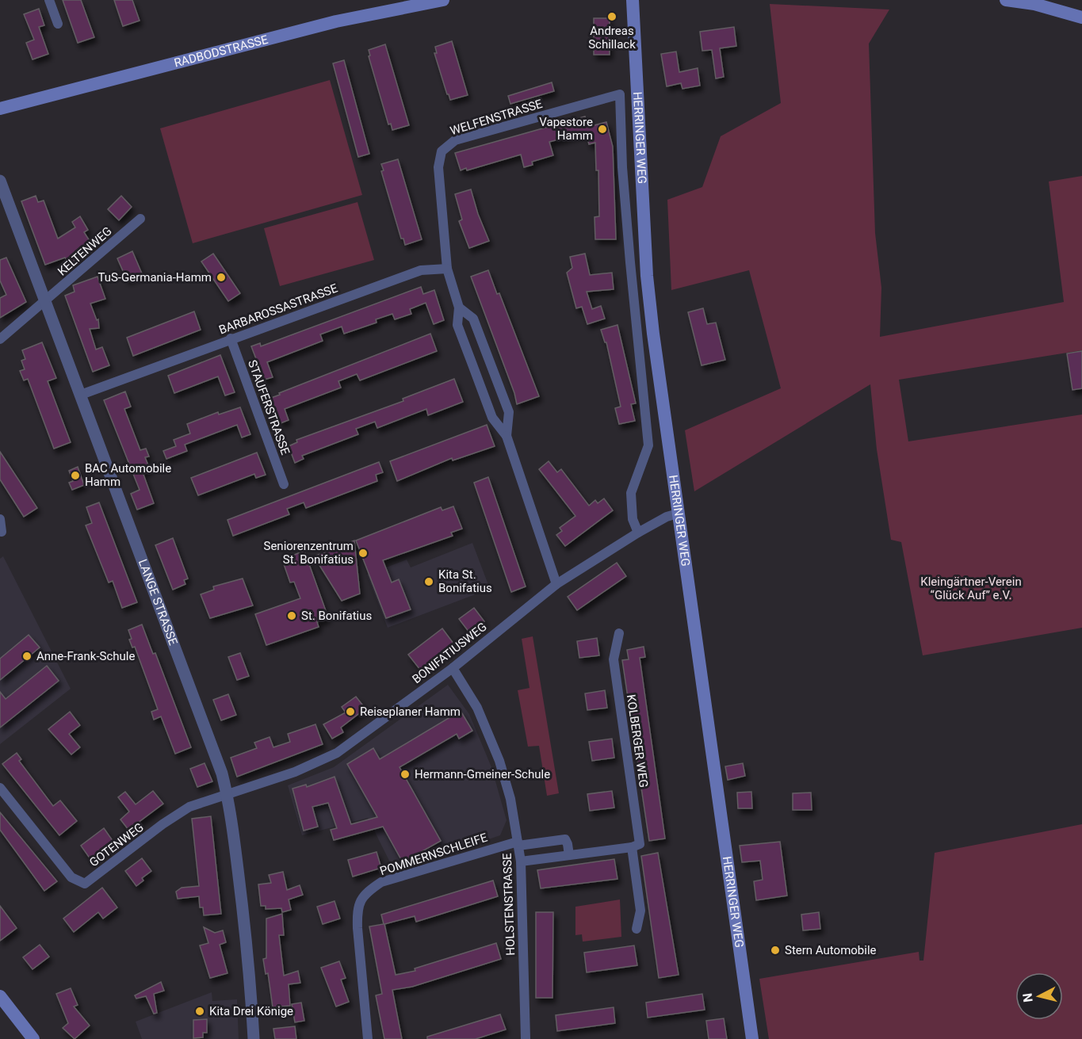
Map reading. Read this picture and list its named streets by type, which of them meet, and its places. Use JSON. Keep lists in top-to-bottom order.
{
  "streets": {
    "main road": ["RADBODSTRASSE", "HERRINGER WEG"],
    "street": [
      "WELFENSTRASSE",
      "KELTENWEG",
      "BARBAROSSASTRASSE",
      "STAUFERSTRASSE",
      "LANGE STRASSE",
      "BONIFATIUSWEG",
      "KOLBERGER WEG",
      "GOTENWEG",
      "POMMERNSCHLEIFE",
      "HOLSTENSTRASSE"
    ]
  },
  "crossings": [
    ["WELFENSTRASSE", "HERRINGER WEG"],
    ["WELFENSTRASSE", "BARBAROSSASTRASSE"],
    ["HERRINGER WEG", "BONIFATIUSWEG"],
    ["KELTENWEG", "LANGE STRASSE"],
    ["BARBAROSSASTRASSE", "STAUFERSTRASSE"],
    ["BARBAROSSASTRASSE", "LANGE STRASSE"],
    ["LANGE STRASSE", "BONIFATIUSWEG"],
    ["LANGE STRASSE", "GOTENWEG"],
    ["BONIFATIUSWEG", "GOTENWEG"],
    ["BONIFATIUSWEG", "HOLSTENSTRASSE"],
    ["POMMERNSCHLEIFE", "HOLSTENSTRASSE"]
  ],
  "parks": ["Kleingärtner-Verein “Glück Auf” e.V."],
  "places": [
    "Andreas Schillack",
    "Vapestore Hamm",
    "TuS-Germania-Hamm",
    "BAC Automobile Hamm",
    "Seniorenzentrum St. Bonifatius",
    "Kita St. Bonifatius",
    "St. Bonifatius",
    "Anne-Frank-Schule",
    "Reiseplaner Hamm",
    "Hermann-Gmeiner-Schule",
    "Stern Automobile",
    "Kita Drei Könige"
  ],
  "north": "left"
}
